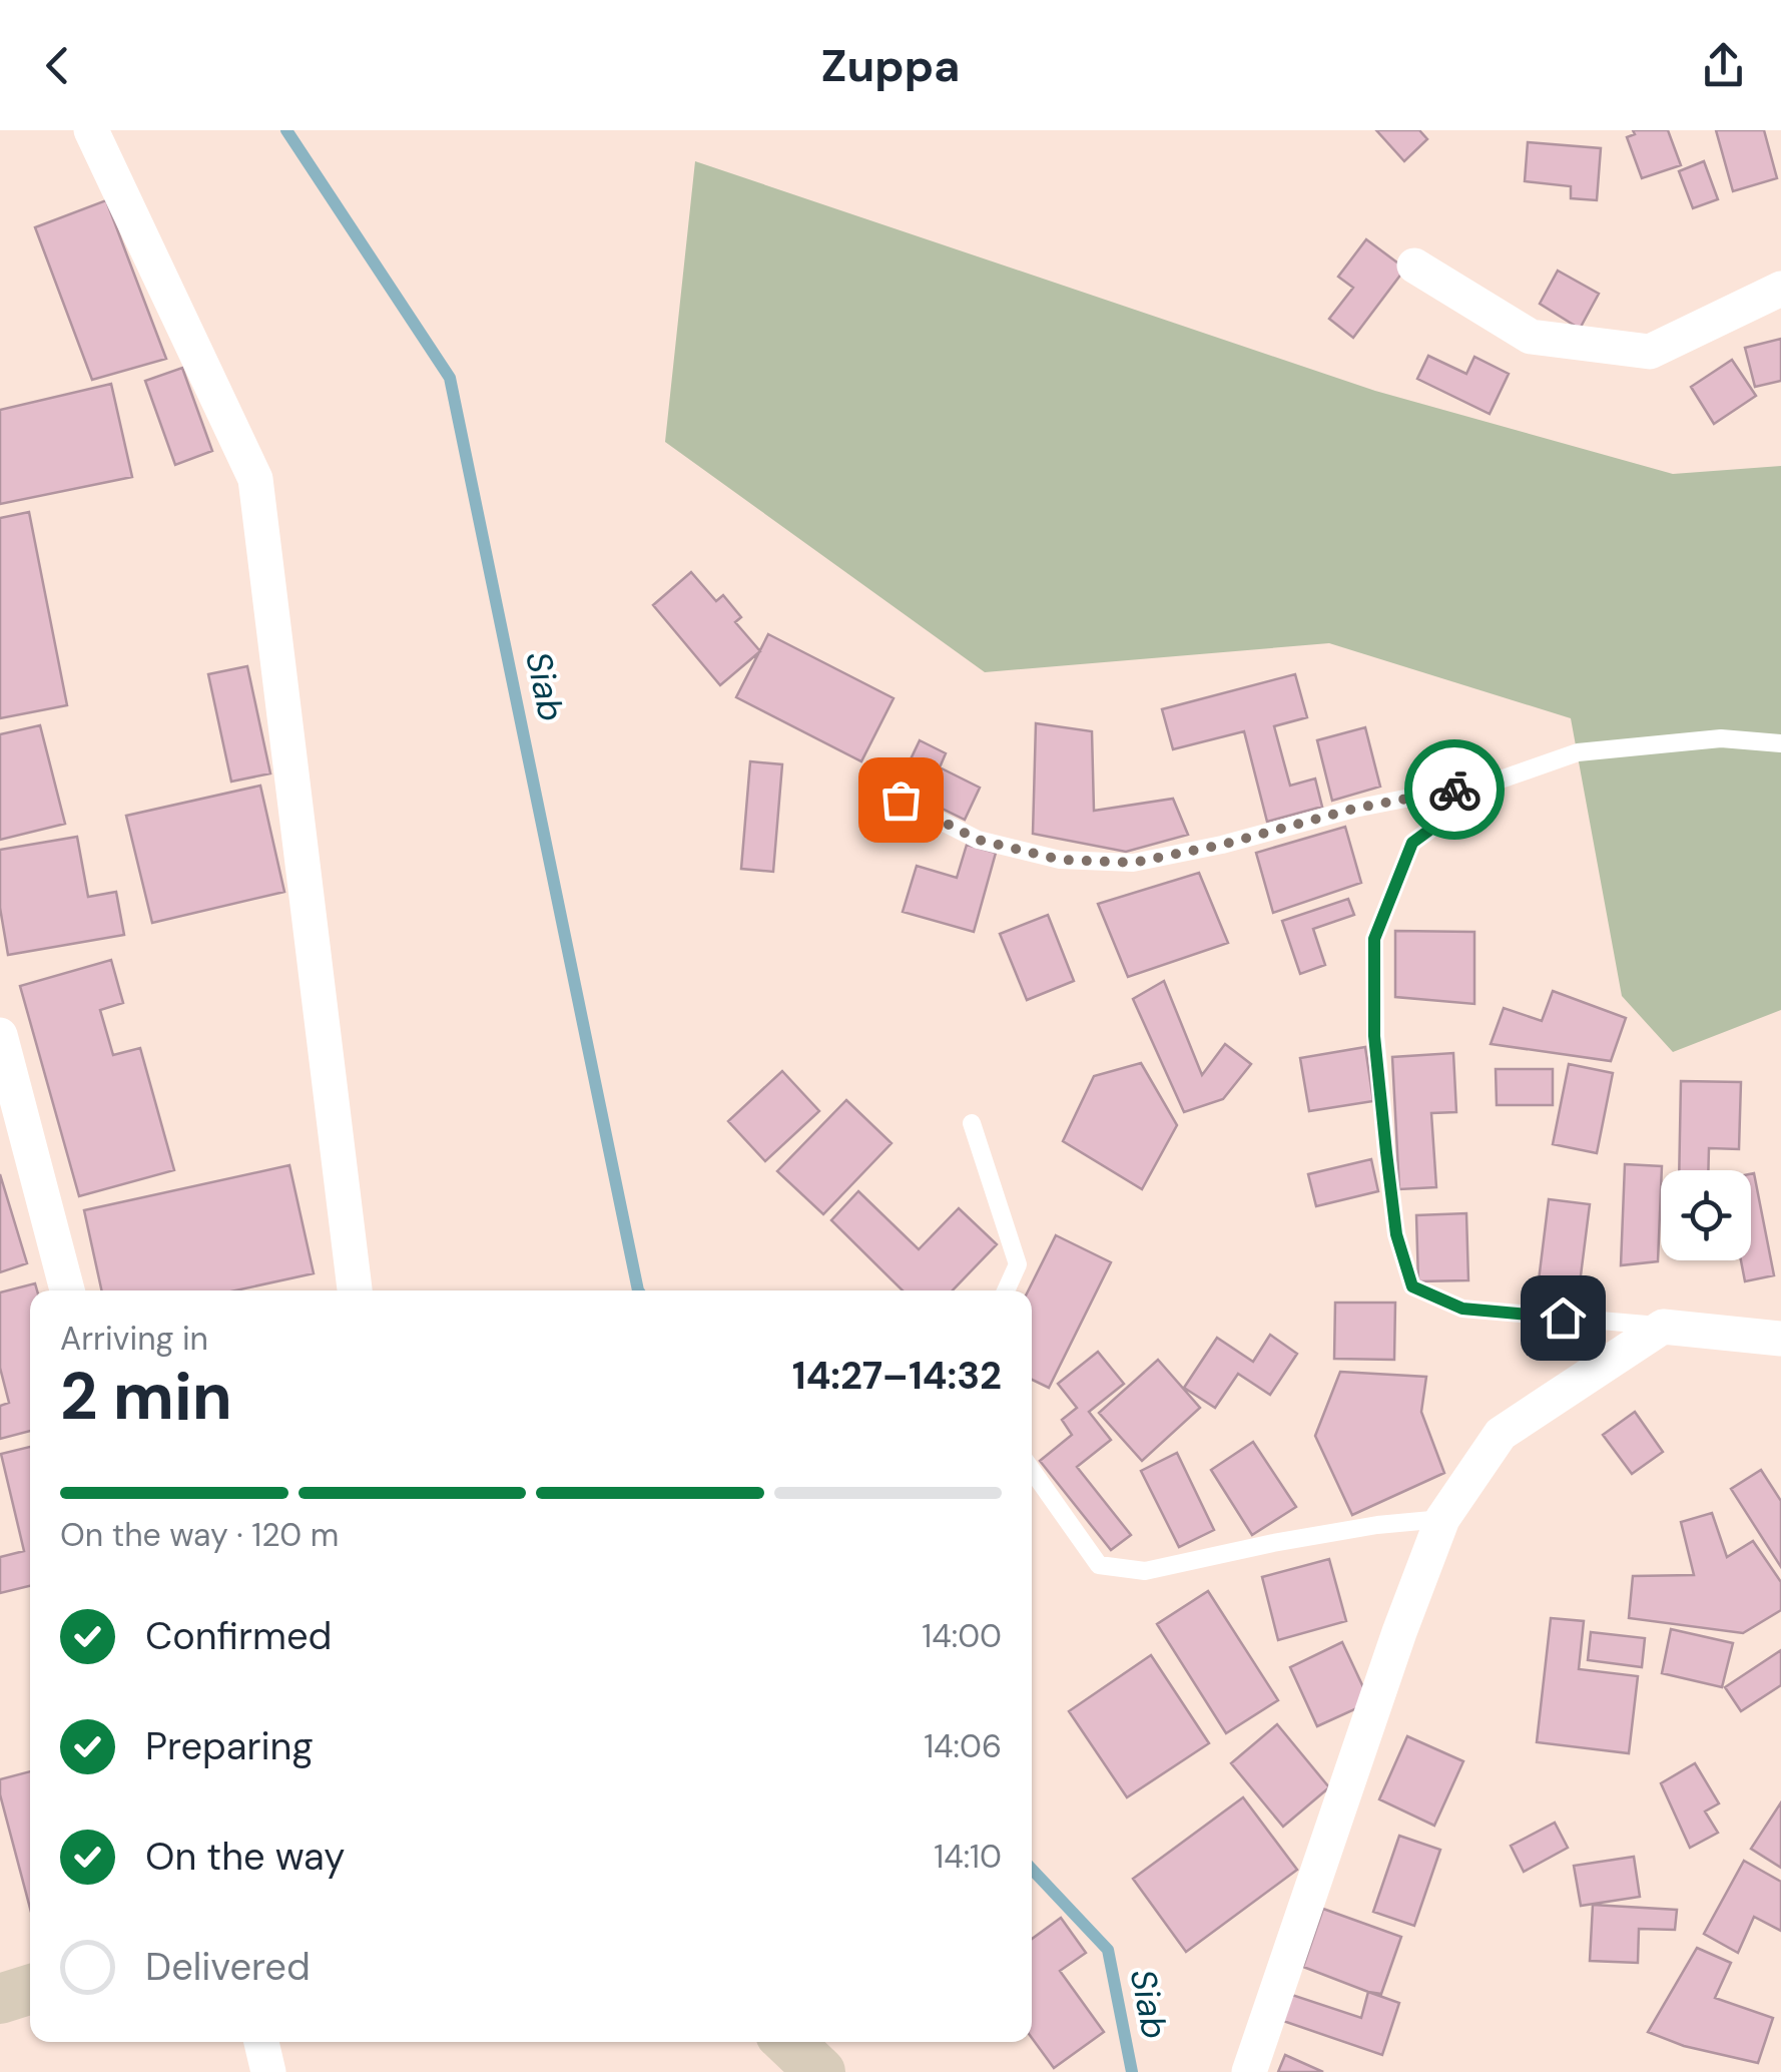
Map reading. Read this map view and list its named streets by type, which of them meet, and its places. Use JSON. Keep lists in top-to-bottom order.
{
  "water": ["Siab"],
  "page": {
    "header": "Zuppa",
    "heading": ["2 min", "Arriving in", "14:27–14:32"],
    "bar": "On the way · 120 m",
    "list": [
      ["Confirmed", "14:00"],
      ["Preparing", "14:06"],
      ["On the way", "14:10"],
      "Delivered"
    ]
  }
}
